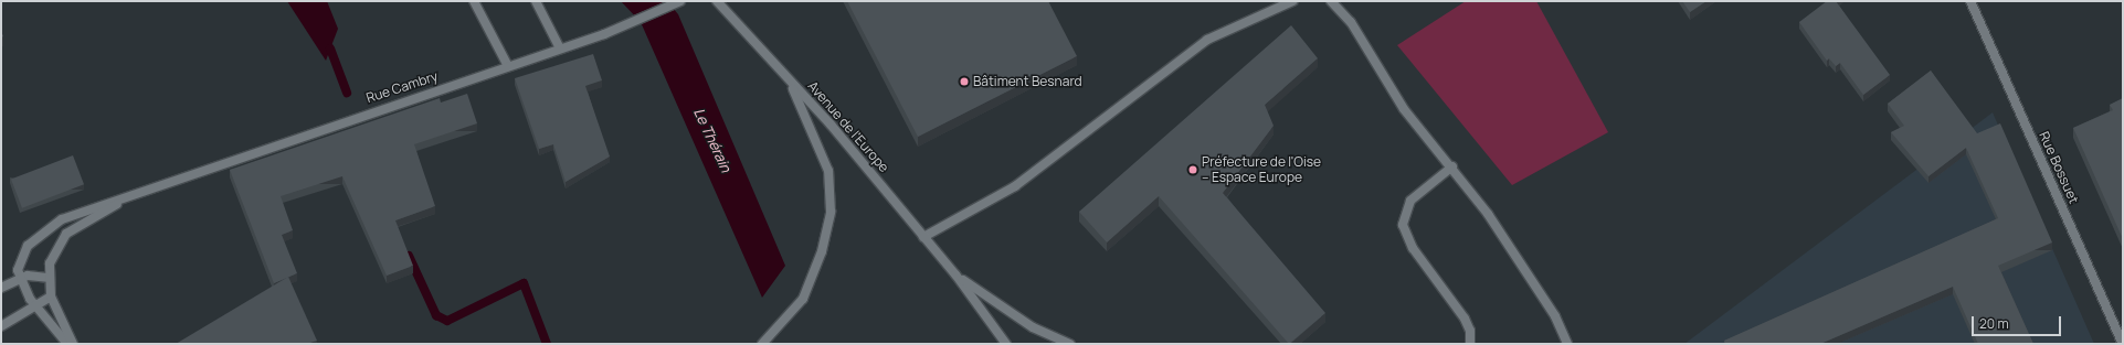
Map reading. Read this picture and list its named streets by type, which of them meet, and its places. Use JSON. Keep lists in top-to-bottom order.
{
  "streets": {
    "street": ["Rue Cambry", "Avenue de l'Europe", "Rue Bossuet"]
  },
  "water": ["Le Thérain"],
  "places": ["Bâtiment Besnard", "Préfecture de l'Oise – Espace Europe"],
  "scale_bar": "20 m"
}
